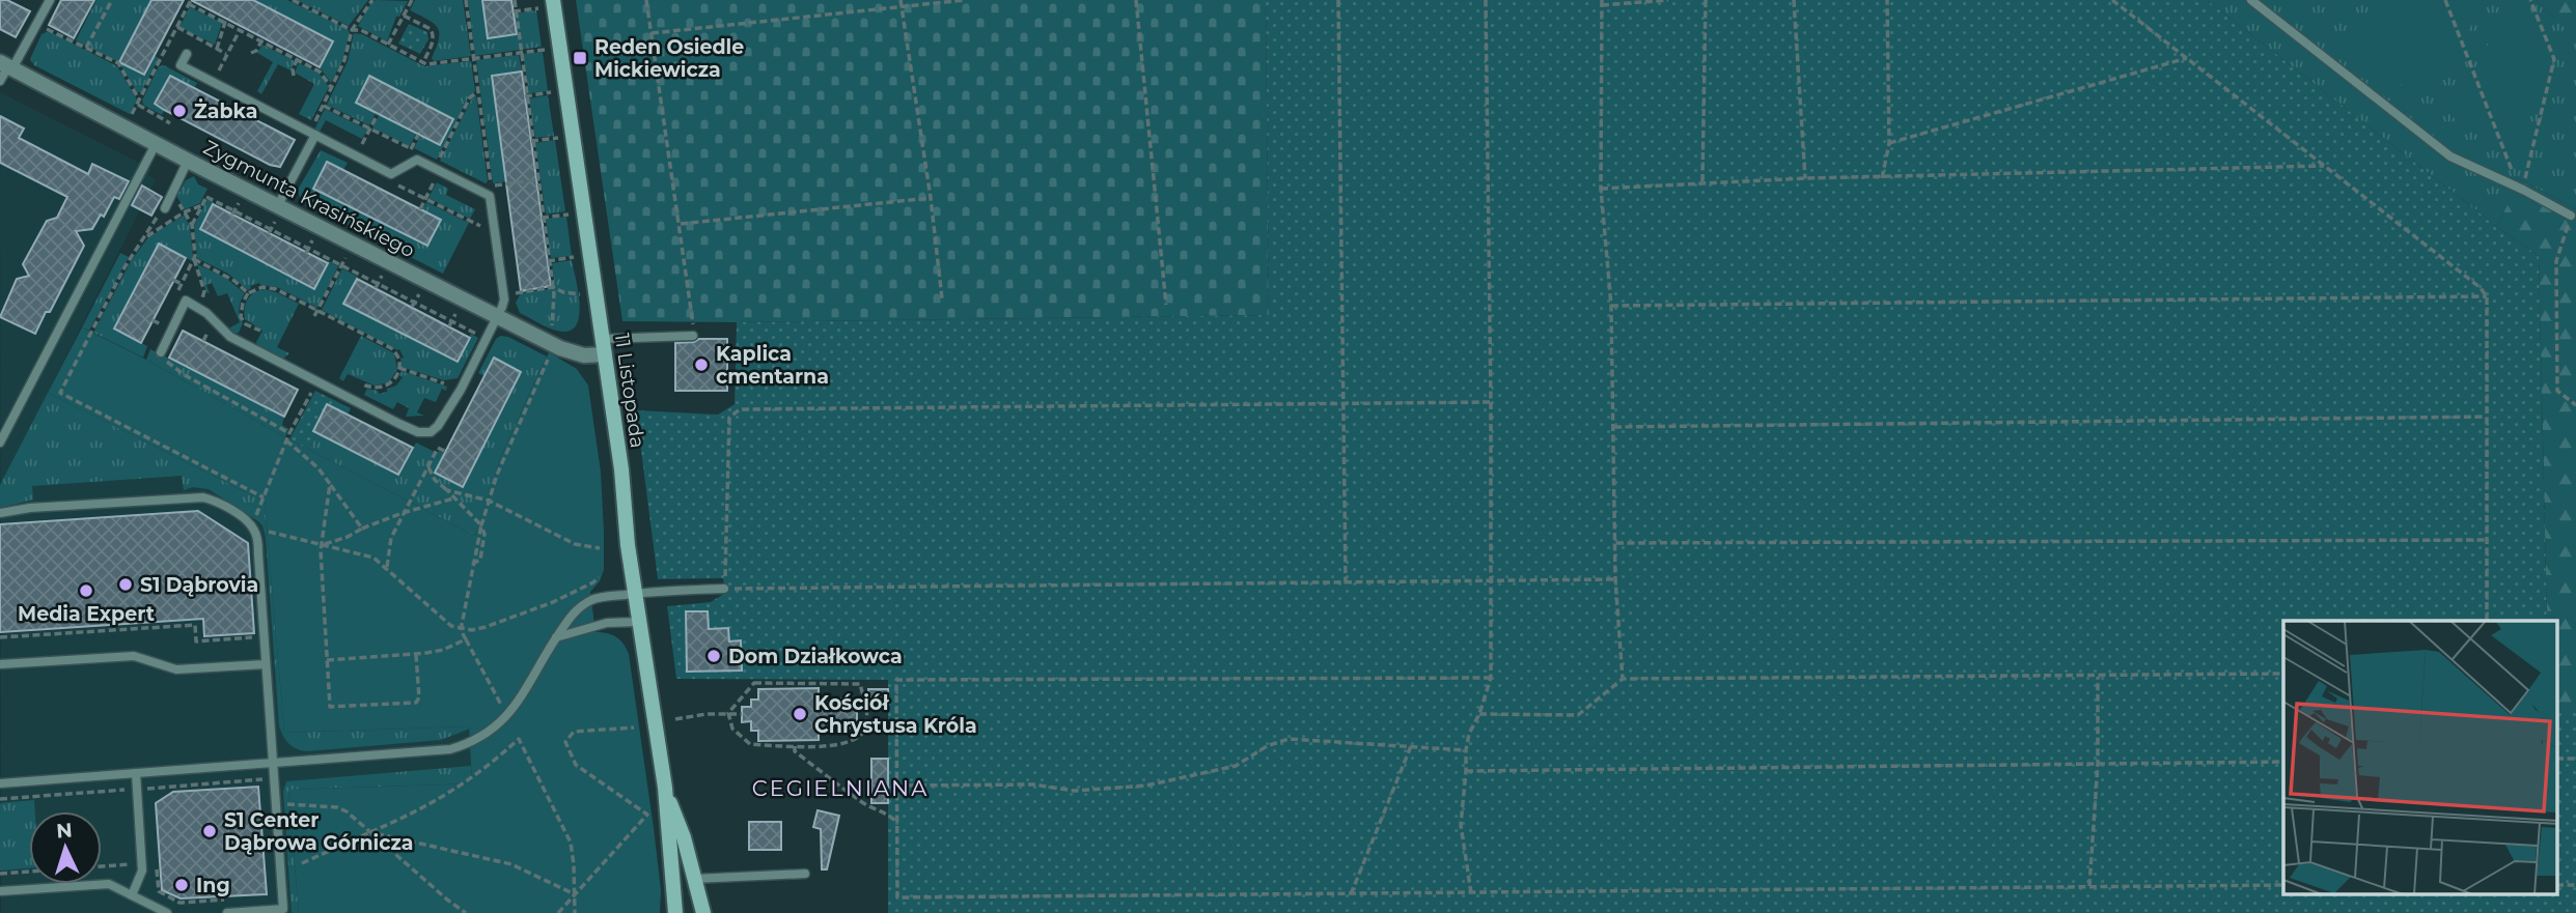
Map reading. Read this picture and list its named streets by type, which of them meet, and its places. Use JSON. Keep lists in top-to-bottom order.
{
  "streets": {
    "street": ["Zygmunta Krasińskiego", "11 Listopada"]
  },
  "crossings": [
    ["Zygmunta Krasińskiego", "11 Listopada"]
  ],
  "districts": ["CEGIELNIANA"],
  "places": {
    "transit": ["Reden Osiedle Mickiewicza"],
    "other": [
      "Żabka",
      "Kaplica cmentarna",
      "S1 Dąbrovia",
      "Media Expert",
      "Dom Działkowca",
      "Kościół Chrystusa Króla",
      "S1 Center Dąbrowa Górnicza",
      "Ing"
    ]
  },
  "north": "top"
}
